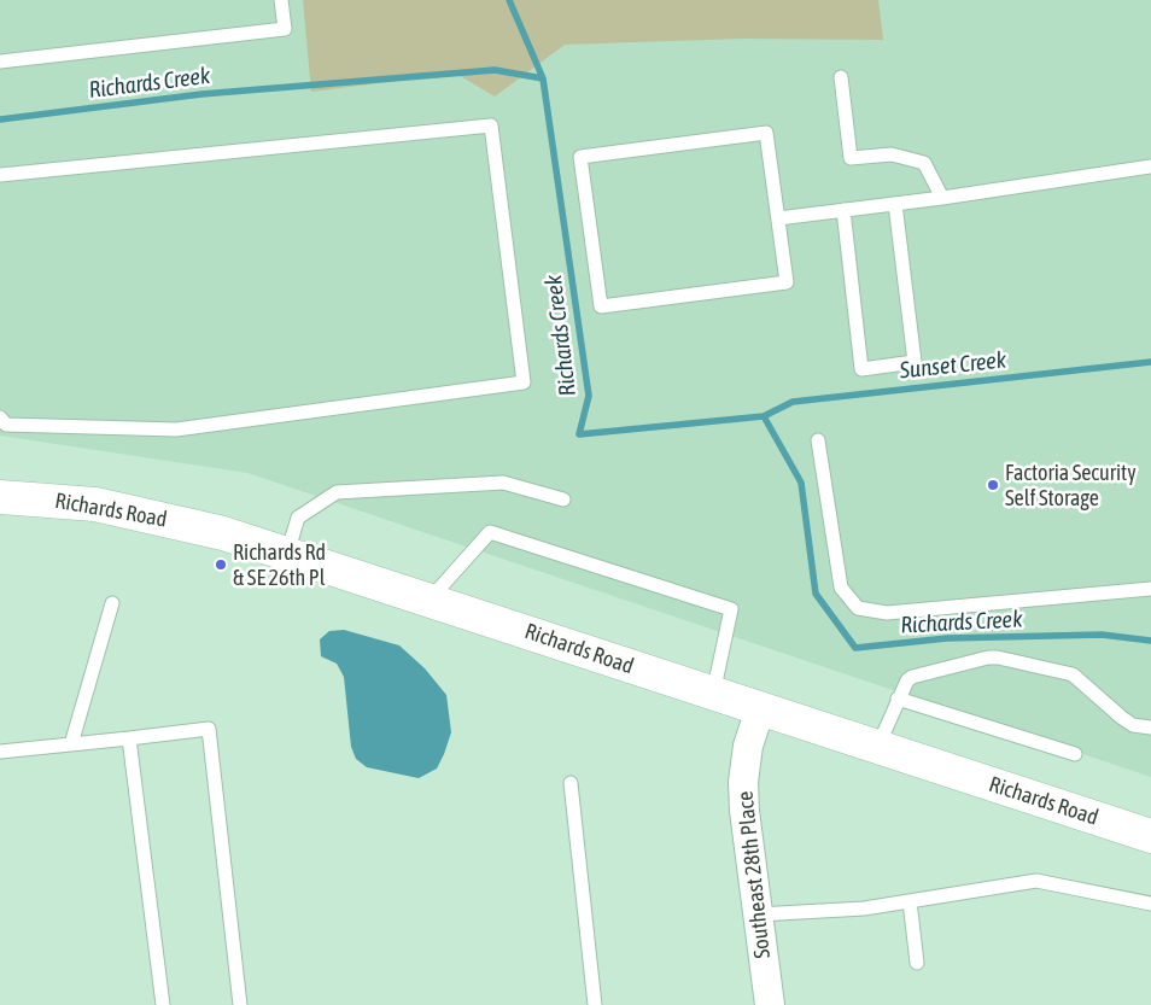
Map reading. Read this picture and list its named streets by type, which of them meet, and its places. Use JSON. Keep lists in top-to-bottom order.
{
  "streets": {
    "main road": ["Richards Road"],
    "street": ["Southeast 28th Place"]
  },
  "crossings": [
    ["Richards Road", "Southeast 28th Place"]
  ],
  "water": ["Richards Creek", "Sunset Creek"],
  "places": ["Factoria Security Self Storage", "Richards Rd & SE 26th Pl"]
}
